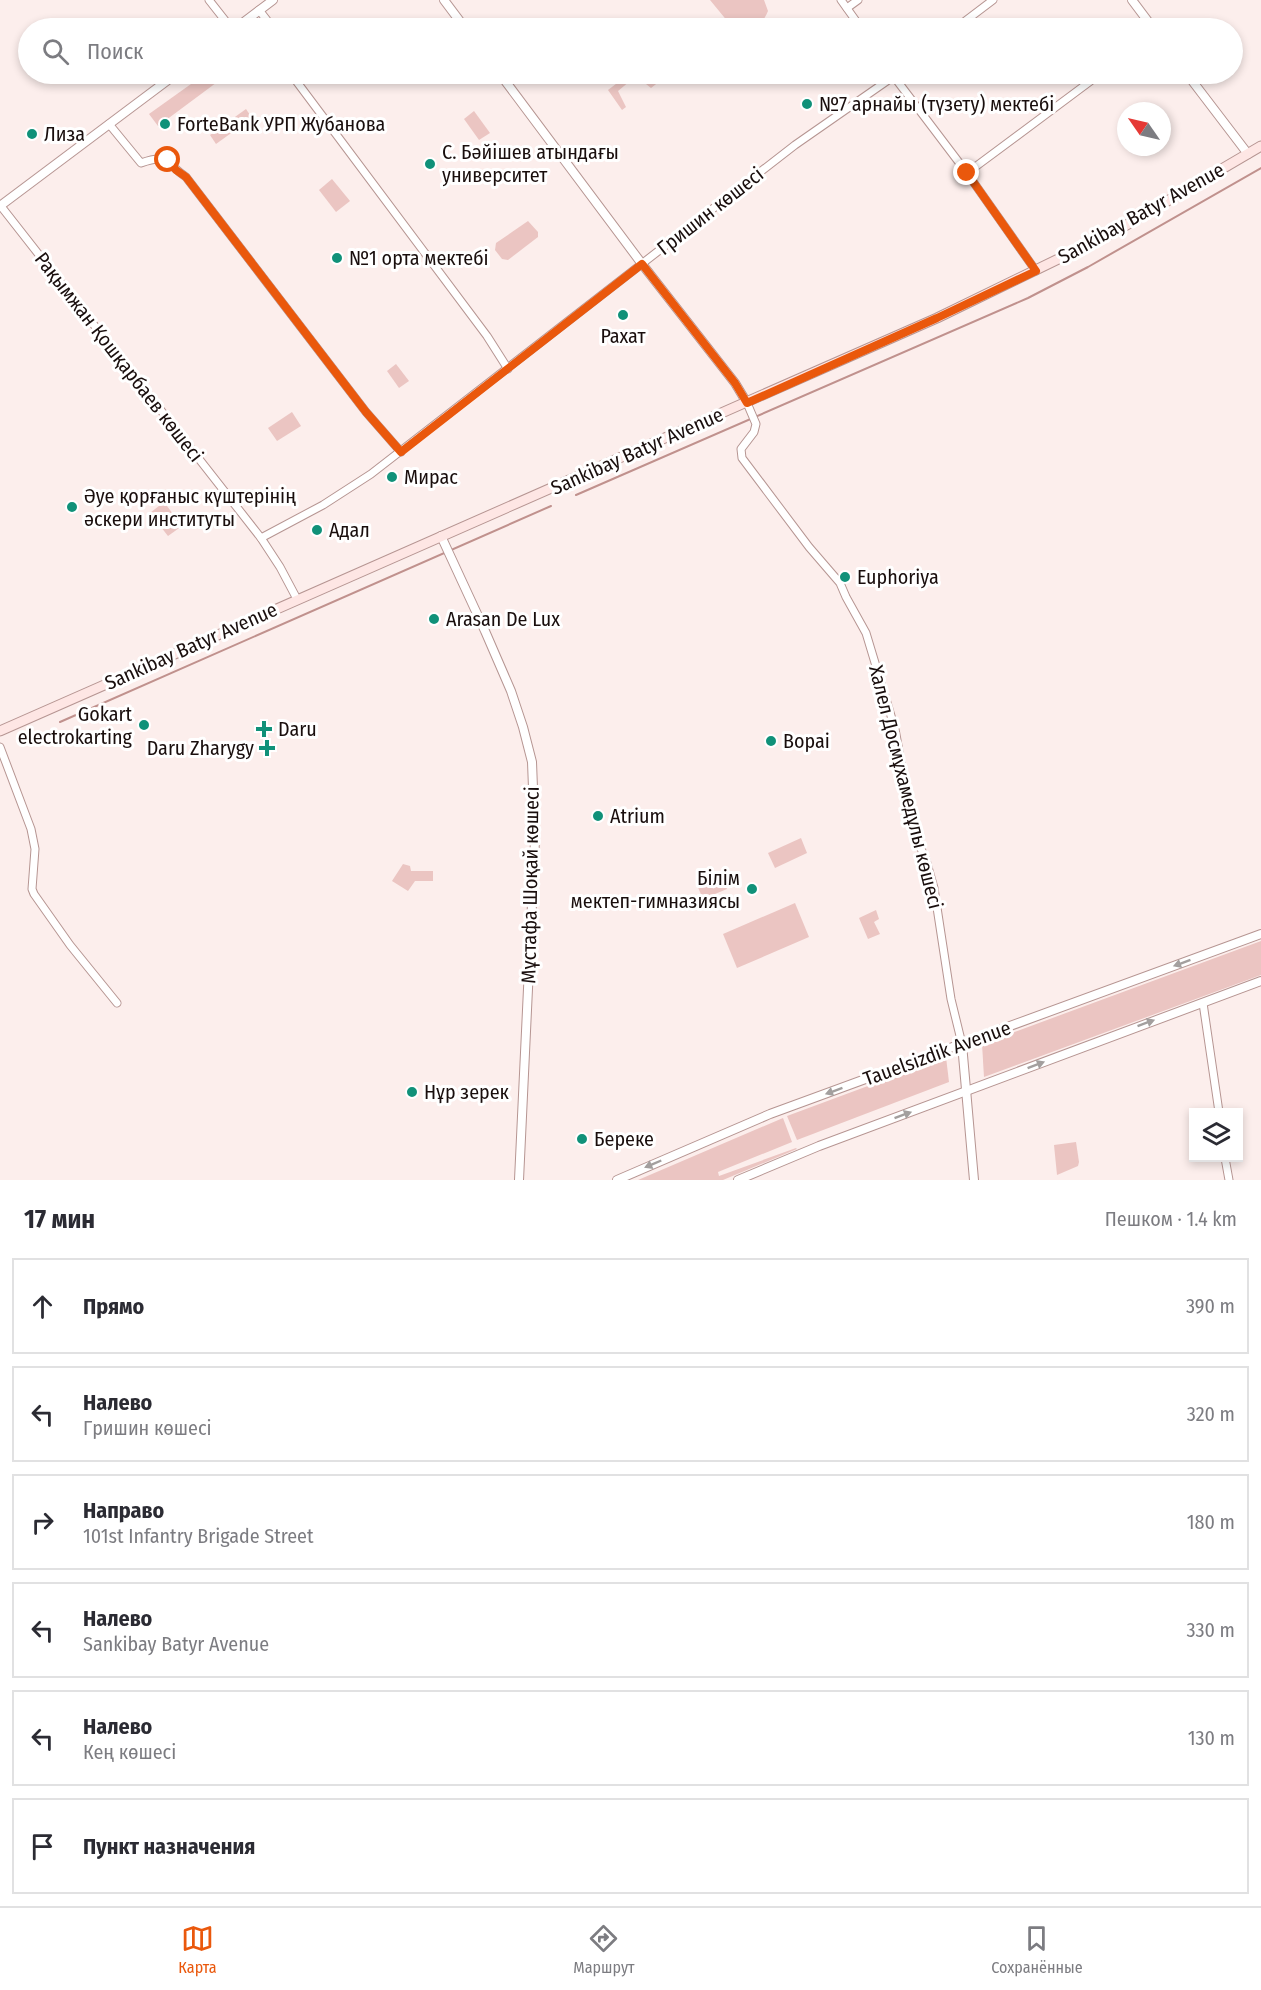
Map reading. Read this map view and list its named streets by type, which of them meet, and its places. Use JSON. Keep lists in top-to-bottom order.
{
  "streets": {
    "main road": ["Sankibay Batyr Avenue"],
    "street": [
      "Гришин көшесі",
      "Рақымжан Қошқарбаев көшесі",
      "Халел Досмұхамедұлы көшесі",
      "Мұстафа Шоқай көшесі",
      "Tauelsizdik Avenue"
    ]
  },
  "crossings": [
    ["Гришин көшесі", "Рақымжан Қошқарбаев көшесі"],
    ["Sankibay Batyr Avenue", "Рақымжан Қошқарбаев көшесі"],
    ["Sankibay Batyr Avenue", "Халел Досмұхамедұлы көшесі"],
    ["Sankibay Batyr Avenue", "Мұстафа Шоқай көшесі"],
    ["Халел Досмұхамедұлы көшесі", "Tauelsizdik Avenue"]
  ],
  "places": {
    "other": [
      "№7 арнайы (түзету) мектебі",
      "ForteBank УРП Жубанова",
      "Лиза",
      "С. Бәйішев атындағы университет",
      "№1 орта мектебі",
      "Рахат",
      "Мирас",
      "Әуе қорғаныс күштерінің әскери институты",
      "Адал",
      "Euphoriya",
      "Arasan De Lux",
      "Gokart electrokarting",
      "Bopai",
      "Atrium",
      "Білім мектеп-гимназиясы",
      "Нұр зерек",
      "Береке"
    ],
    "health": ["Daru", "Daru Zharygy"]
  },
  "north": "top left",
  "page": {
    "search": "Поиск",
    "heading": ["17 мин", "Пешком · 1.4 km"],
    "list": [
      ["Прямо", "390 m"],
      ["Налево", "Гришин көшесі", "320 m"],
      ["Направо", "101st Infantry Brigade Street", "180 m"],
      ["Налево", "Sankibay Batyr Avenue", "330 m"],
      ["Налево", "Кең көшесі", "130 m"],
      "Пункт назначения"
    ],
    "nav": ["Карта", "Маршрут", "Сохранённые"]
  }
}
